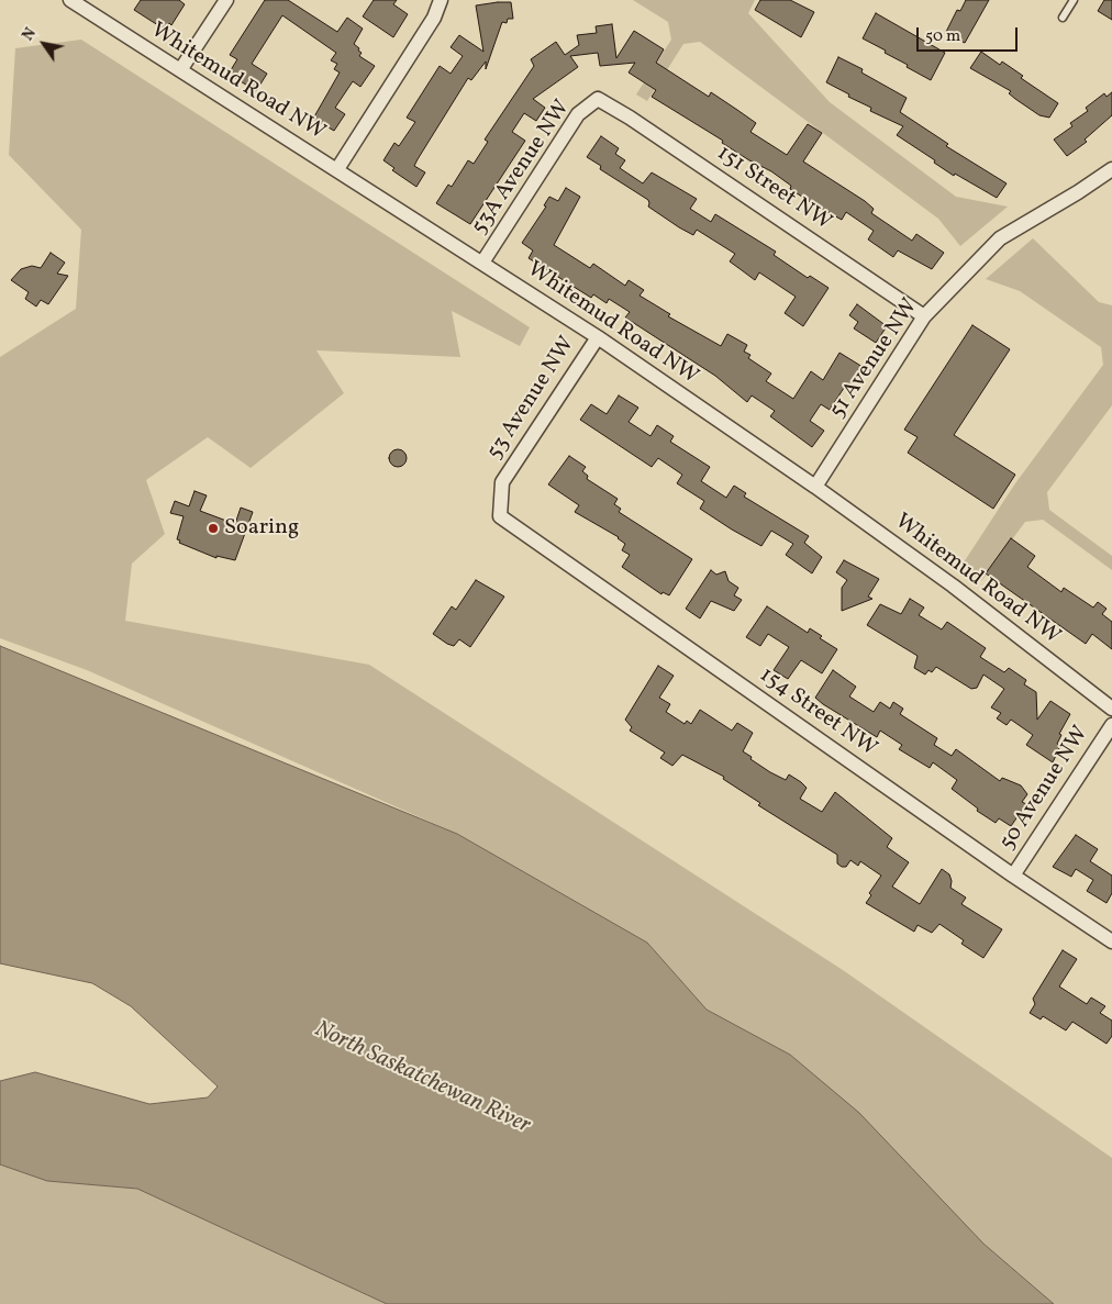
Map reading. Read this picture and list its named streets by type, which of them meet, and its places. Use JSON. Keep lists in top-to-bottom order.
{
  "streets": {
    "street": [
      "Whitemud Road NW",
      "53A Avenue NW",
      "151 Street NW",
      "51 Avenue NW",
      "53 Avenue NW",
      "154 Street NW",
      "50 Avenue NW"
    ]
  },
  "crossings": [
    ["Whitemud Road NW", "53A Avenue NW"],
    ["Whitemud Road NW", "51 Avenue NW"],
    ["Whitemud Road NW", "53 Avenue NW"],
    ["53A Avenue NW", "151 Street NW"],
    ["151 Street NW", "51 Avenue NW"],
    ["53 Avenue NW", "154 Street NW"],
    ["154 Street NW", "50 Avenue NW"]
  ],
  "water": ["North Saskatchewan River"],
  "places": ["Soaring"],
  "scale_bar": "50 m",
  "north": "top left"
}
